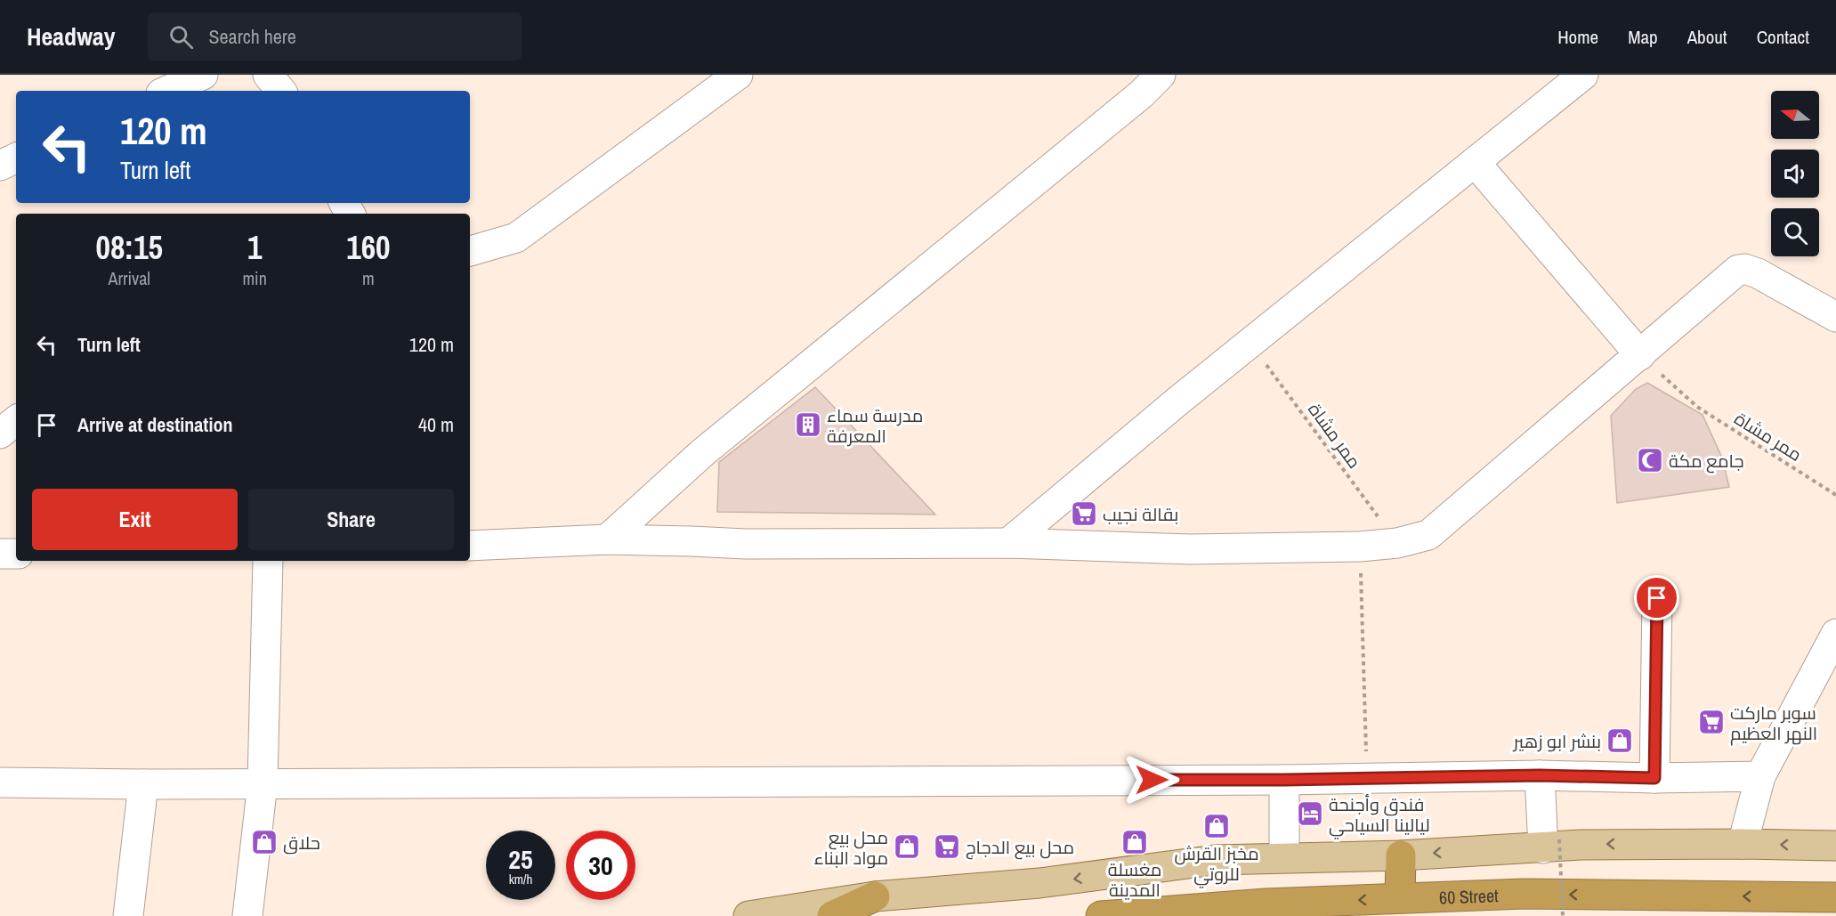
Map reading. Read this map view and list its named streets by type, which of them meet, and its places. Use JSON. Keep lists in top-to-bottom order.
{
  "streets": {
    "highway": ["60 Street"],
    "path": ["ممر مشاة"]
  },
  "one_way": ["60 Street"],
  "places": {
    "building": ["مدرسة سماء المعرفة"],
    "mosque": ["جامع مكة"],
    "supermarket": ["بقالة نجيب", "سوبر ماركت النهر العظيم", "محل بيع الدجاج"],
    "shop": [
      "بنشر ابو زهير",
      "مخبز القرش للروتي",
      "حلاق",
      "مغسلة المدينة",
      "محل بيع مواد البناء"
    ],
    "hotel": ["فندق وأجنحة ليالينا السياحي"]
  },
  "north": "left",
  "page": {
    "header": "Headway",
    "search": "Search here",
    "nav": [
      "Home",
      "Map",
      "About",
      "Contact"
    ],
    "turn": ["120 m", "Turn left"],
    "eta": [
      "08:15",
      "Arrival",
      "1",
      "min",
      "160",
      "m"
    ],
    "list": [
      {
        "name": "Turn left",
        "value": "120 m"
      },
      {
        "name": "Arrive at destination",
        "value": "40 m"
      }
    ],
    "buttons": ["Exit", "Share"],
    "speed": "25 km/h",
    "limit": "30"
  }
}
